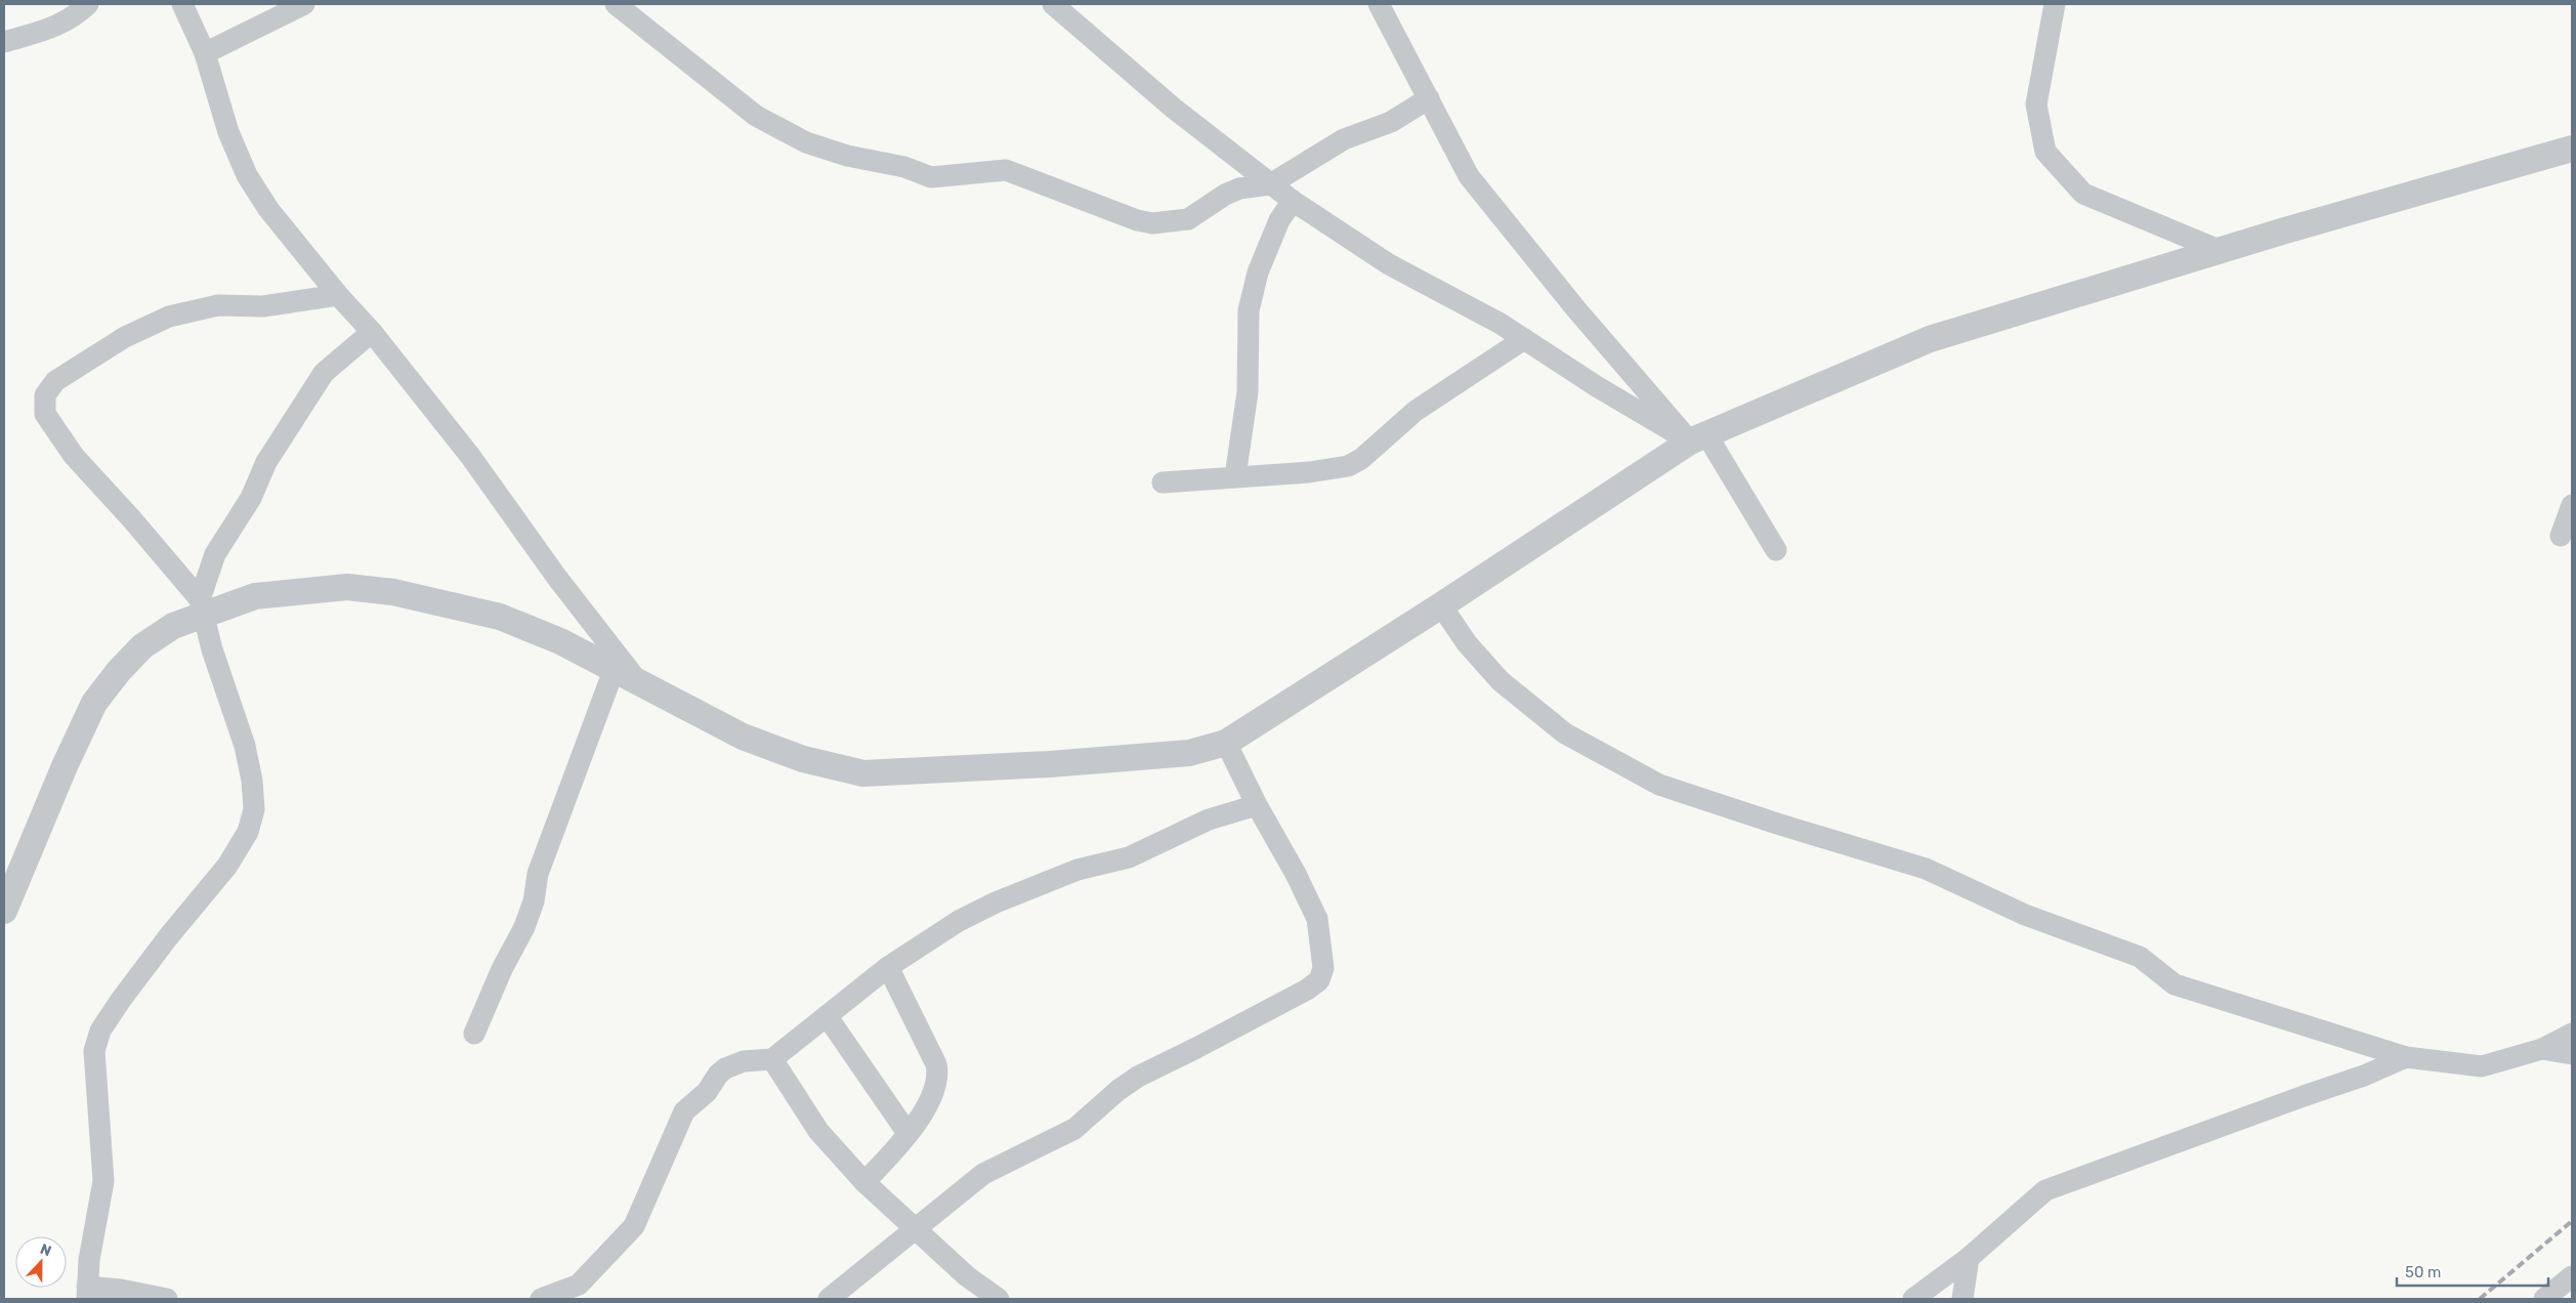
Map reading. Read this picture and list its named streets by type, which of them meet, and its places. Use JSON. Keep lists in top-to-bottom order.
{
  "scale_bar": "50 m",
  "north": "top"
}
